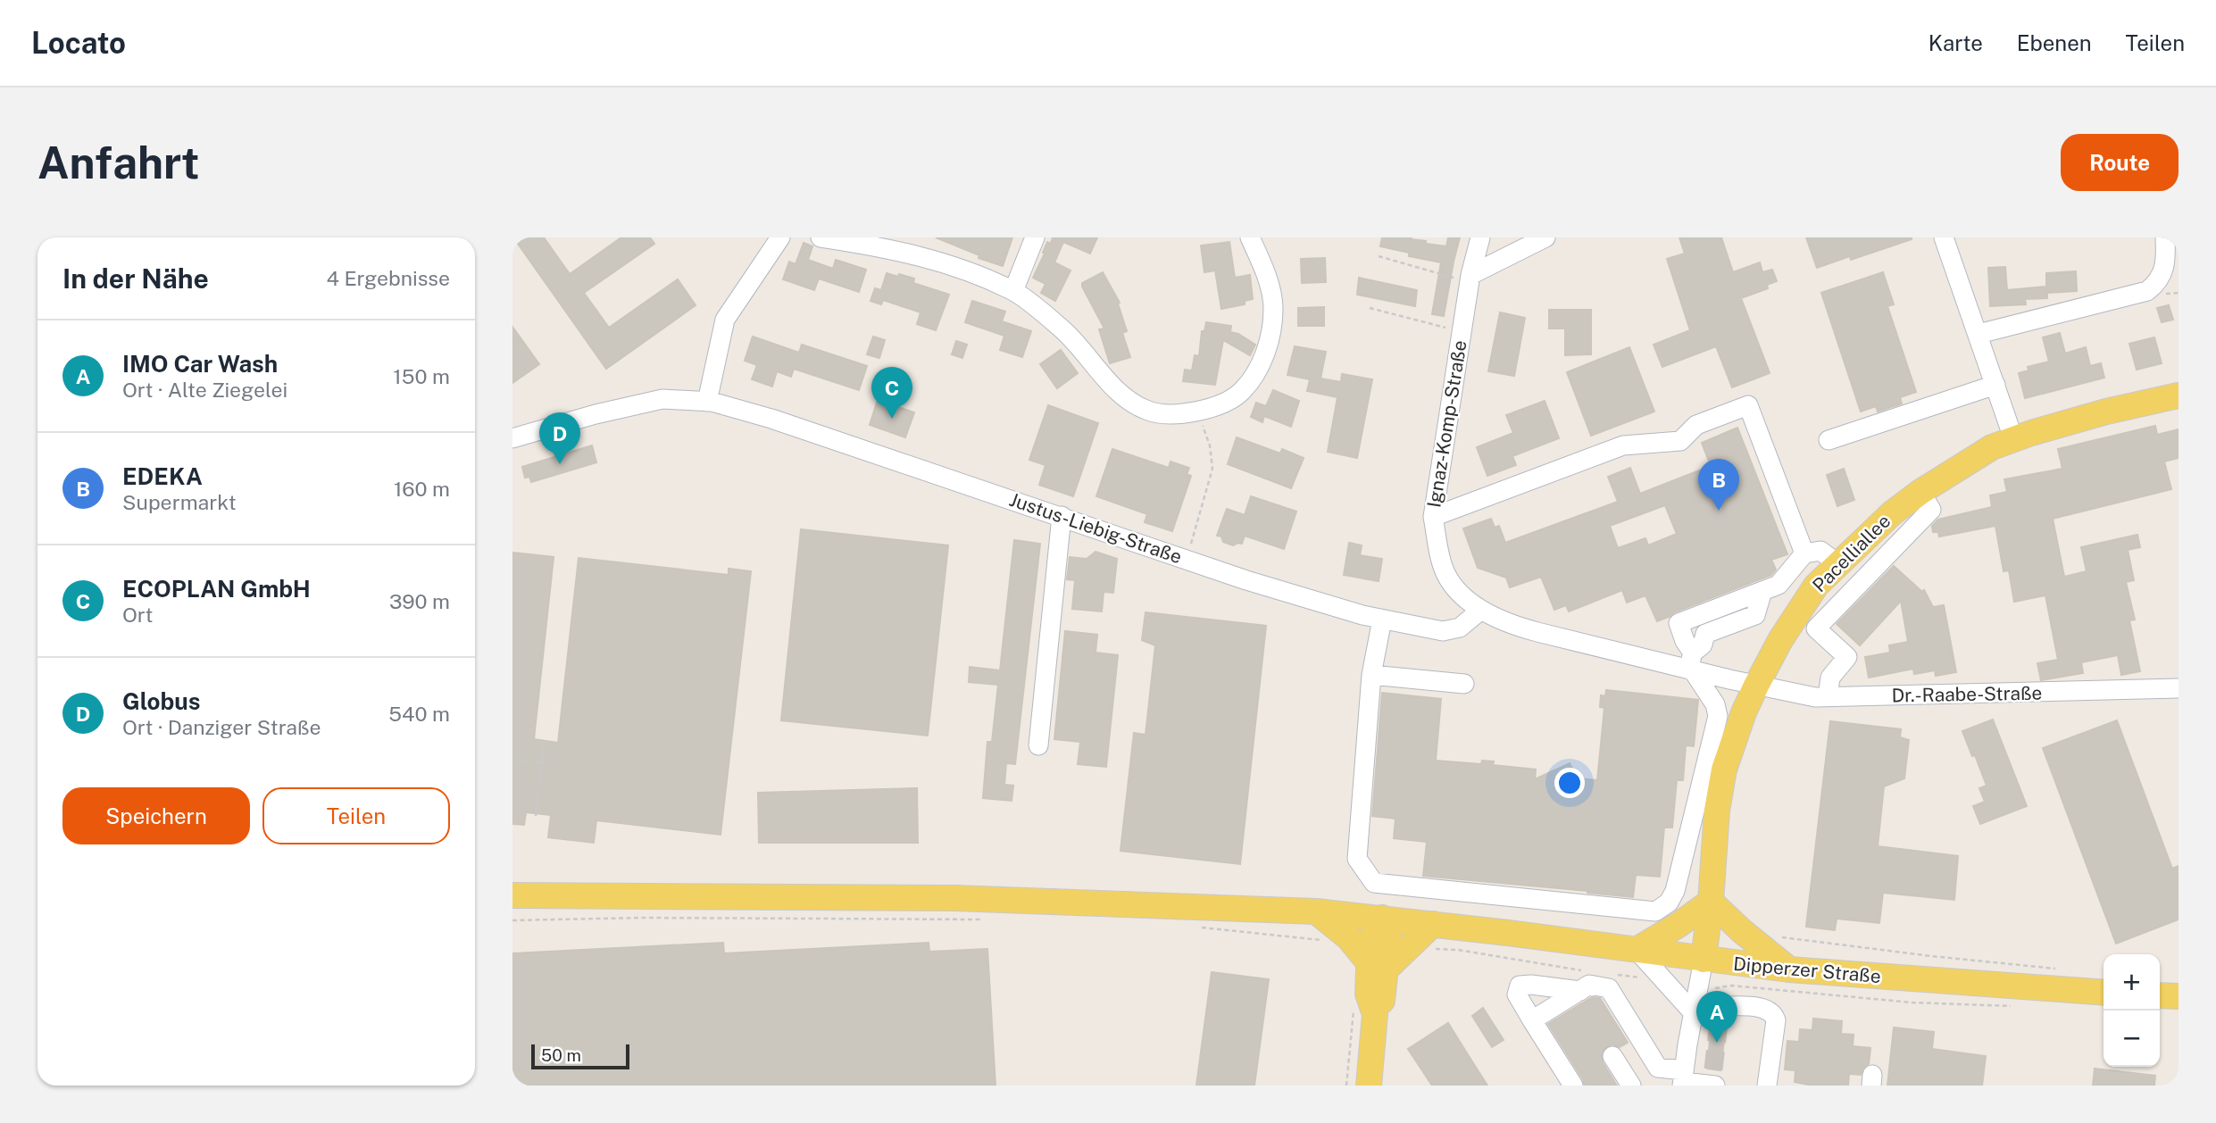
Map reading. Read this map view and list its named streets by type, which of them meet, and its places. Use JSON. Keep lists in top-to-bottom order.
{
  "streets": {
    "main road": ["Pacelliallee", "Dipperzer Straße"],
    "street": ["Ignaz-Komp-Straße", "Justus-Liebig-Straße", "Dr.-Raabe-Straße"]
  },
  "crossings": [
    ["Ignaz-Komp-Straße", "Justus-Liebig-Straße"],
    ["Ignaz-Komp-Straße", "Pacelliallee"],
    ["Ignaz-Komp-Straße", "Dr.-Raabe-Straße"],
    ["Pacelliallee", "Dr.-Raabe-Straße"],
    ["Pacelliallee", "Dipperzer Straße"]
  ],
  "scale_bar": "50 m",
  "page": {
    "header": "Locato",
    "nav": ["Karte", "Ebenen", "Teilen"],
    "buttons": [
      "Route",
      ["Speichern", "Teilen"]
    ],
    "title": "Anfahrt",
    "heading": ["In der Nähe", "4 Ergebnisse"],
    "list": [
      {
        "mark": "A",
        "name": "IMO Car Wash",
        "note": "Ort · Alte Ziegelei",
        "value": "150 m"
      },
      {
        "mark": "B",
        "name": "EDEKA",
        "note": "Supermarkt",
        "value": "160 m"
      },
      {
        "mark": "C",
        "name": "ECOPLAN GmbH",
        "note": "Ort",
        "value": "390 m"
      },
      {
        "mark": "D",
        "name": "Globus",
        "note": "Ort · Danziger Straße",
        "value": "540 m"
      }
    ],
    "pins": [
      "C",
      "D",
      "B",
      "A"
    ],
    "map_buttons": ["+", "−"],
    "scale": "50 m"
  }
}
